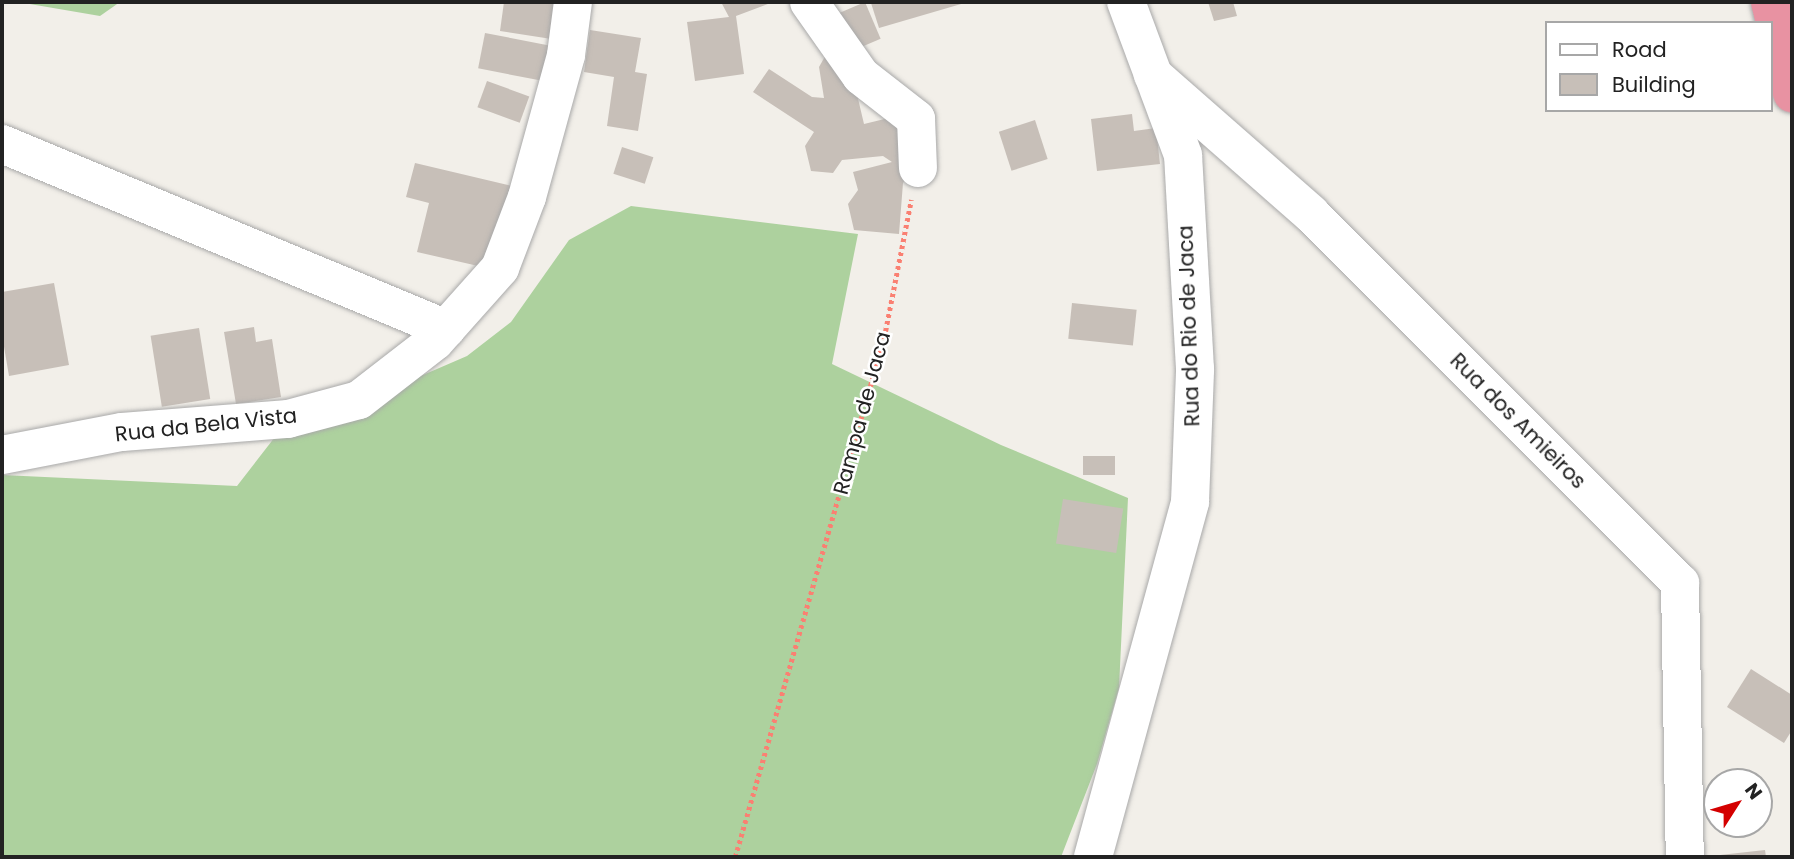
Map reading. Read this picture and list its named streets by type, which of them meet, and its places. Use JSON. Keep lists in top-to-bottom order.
{
  "streets": {
    "street": ["Rua do Rio de Jaca", "Rua dos Amieiros", "Rua da Bela Vista"],
    "path": ["Rampa de Jaca"]
  },
  "crossings": [
    ["Rua do Rio de Jaca", "Rua dos Amieiros"]
  ],
  "legend": ["Road", "Building"],
  "north": "top right"
}
